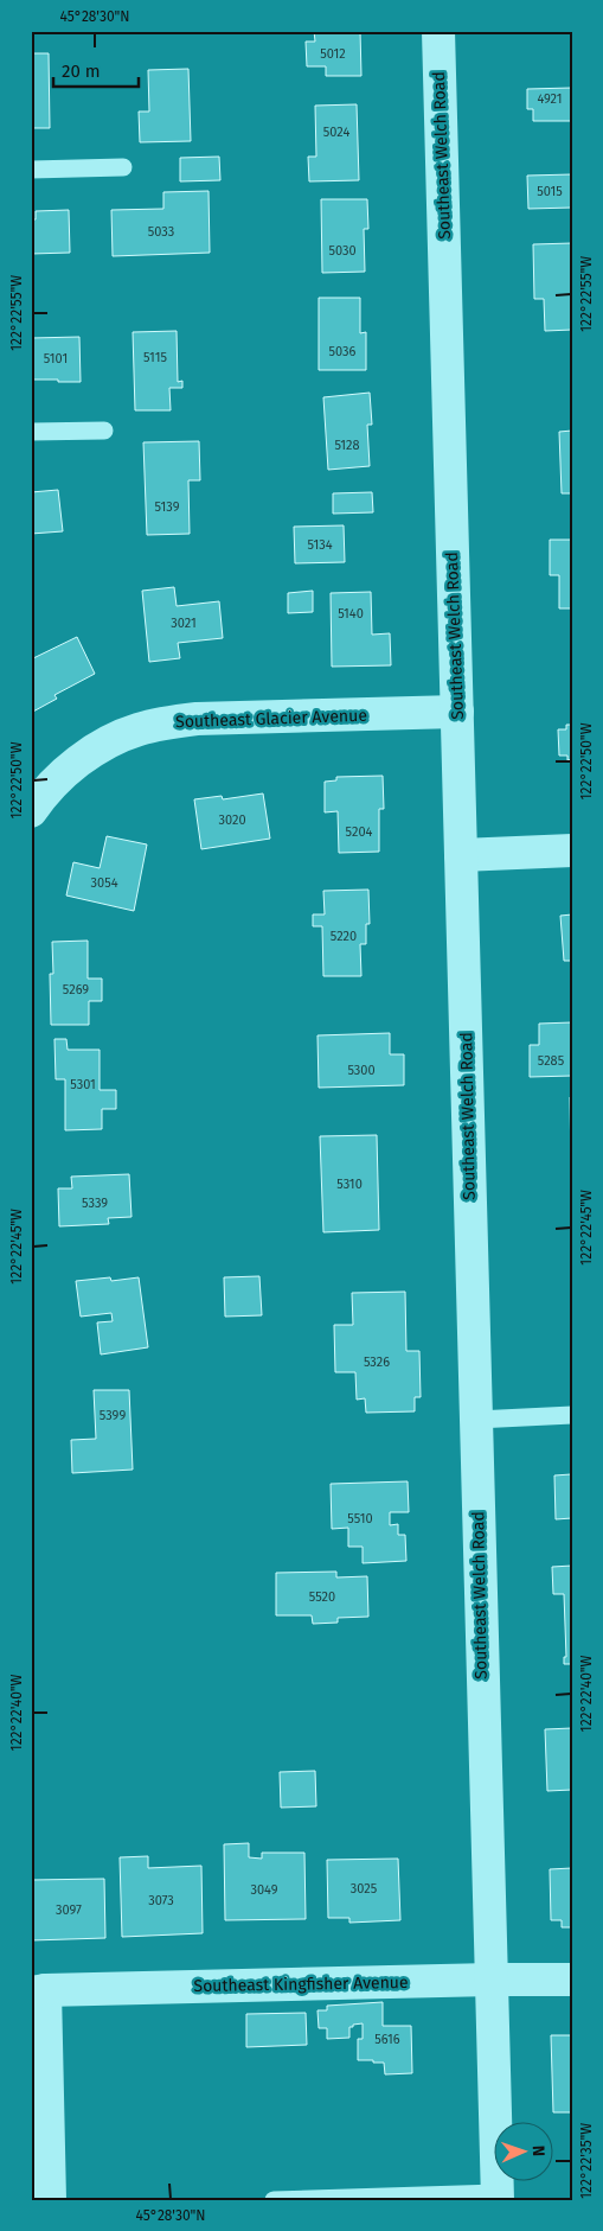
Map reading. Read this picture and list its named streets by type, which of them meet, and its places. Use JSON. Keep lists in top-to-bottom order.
{
  "streets": {
    "street": ["Southeast Welch Road", "Southeast Glacier Avenue", "Southeast Kingfisher Avenue"]
  },
  "crossings": [
    ["Southeast Welch Road", "Southeast Glacier Avenue"],
    ["Southeast Welch Road", "Southeast Kingfisher Avenue"]
  ],
  "house_numbers": [
    "5012",
    "4921",
    "5024",
    "5015",
    "5033",
    "5030",
    "5036",
    "5115",
    "5101",
    "5128",
    "5139",
    "5134",
    "5140",
    "3021",
    "3020",
    "5204",
    "3054",
    "5220",
    "5269",
    "5285",
    "5300",
    "5301",
    "5310",
    "5339",
    "5326",
    "5399",
    "5510",
    "5520",
    "3025",
    "3049",
    "3073",
    "3097",
    "5616"
  ],
  "scale_bar": "20 m",
  "north": "right",
  "coordinates": [
    "45°28'30\"N",
    "122°22'55\"W",
    "122°22'50\"W",
    "122°22'45\"W",
    "122°22'40\"W",
    "122°22'35\"W"
  ]
}
